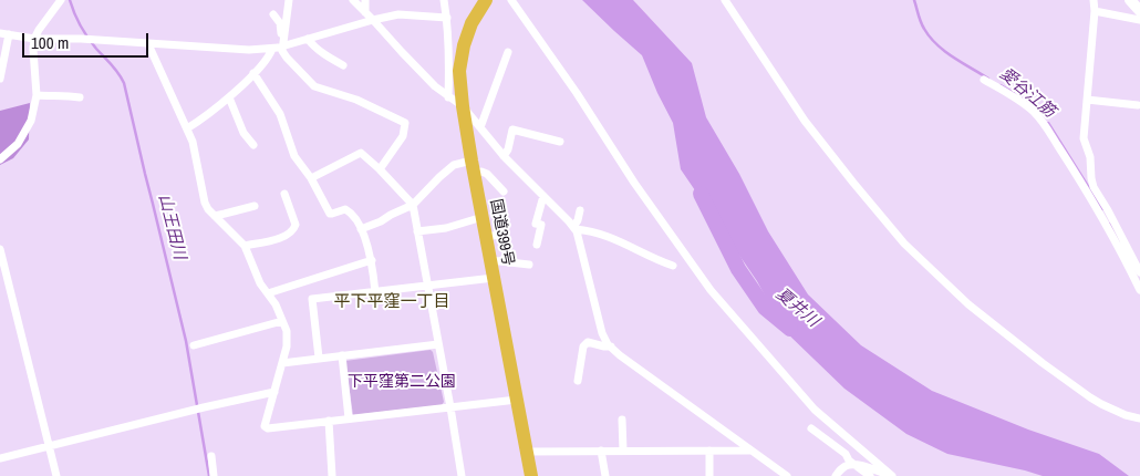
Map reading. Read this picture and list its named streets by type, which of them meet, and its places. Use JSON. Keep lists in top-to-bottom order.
{
  "streets": {
    "highway": ["国道399号"]
  },
  "districts": ["平下平窪一丁目"],
  "water": ["愛谷江筋", "山王田川", "夏井川"],
  "parks": ["下平窪第二公園"],
  "scale_bar": "100 m"
}
